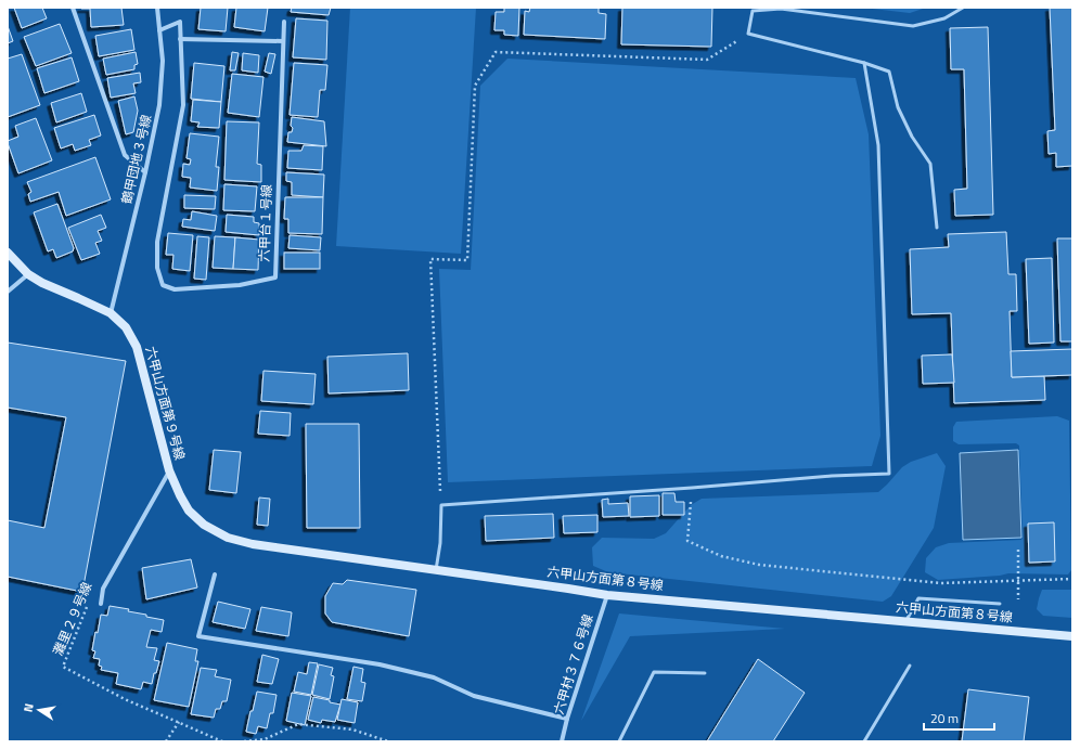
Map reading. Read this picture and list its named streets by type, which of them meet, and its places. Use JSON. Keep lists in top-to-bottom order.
{
  "streets": {
    "street": [
      "鶴甲団地３号線",
      "六甲台１号線",
      "六甲山方面第９号線",
      "六甲山方面第８号線",
      "六甲村３７６号線"
    ],
    "path": ["灘里２９号線"]
  },
  "crossings": [
    ["鶴甲団地３号線", "六甲台１号線"],
    ["鶴甲団地３号線", "六甲山方面第９号線"],
    ["六甲山方面第９号線", "六甲山方面第８号線"],
    ["六甲山方面第８号線", "六甲村３７６号線"]
  ],
  "scale_bar": "20 m",
  "north": "left"
}
